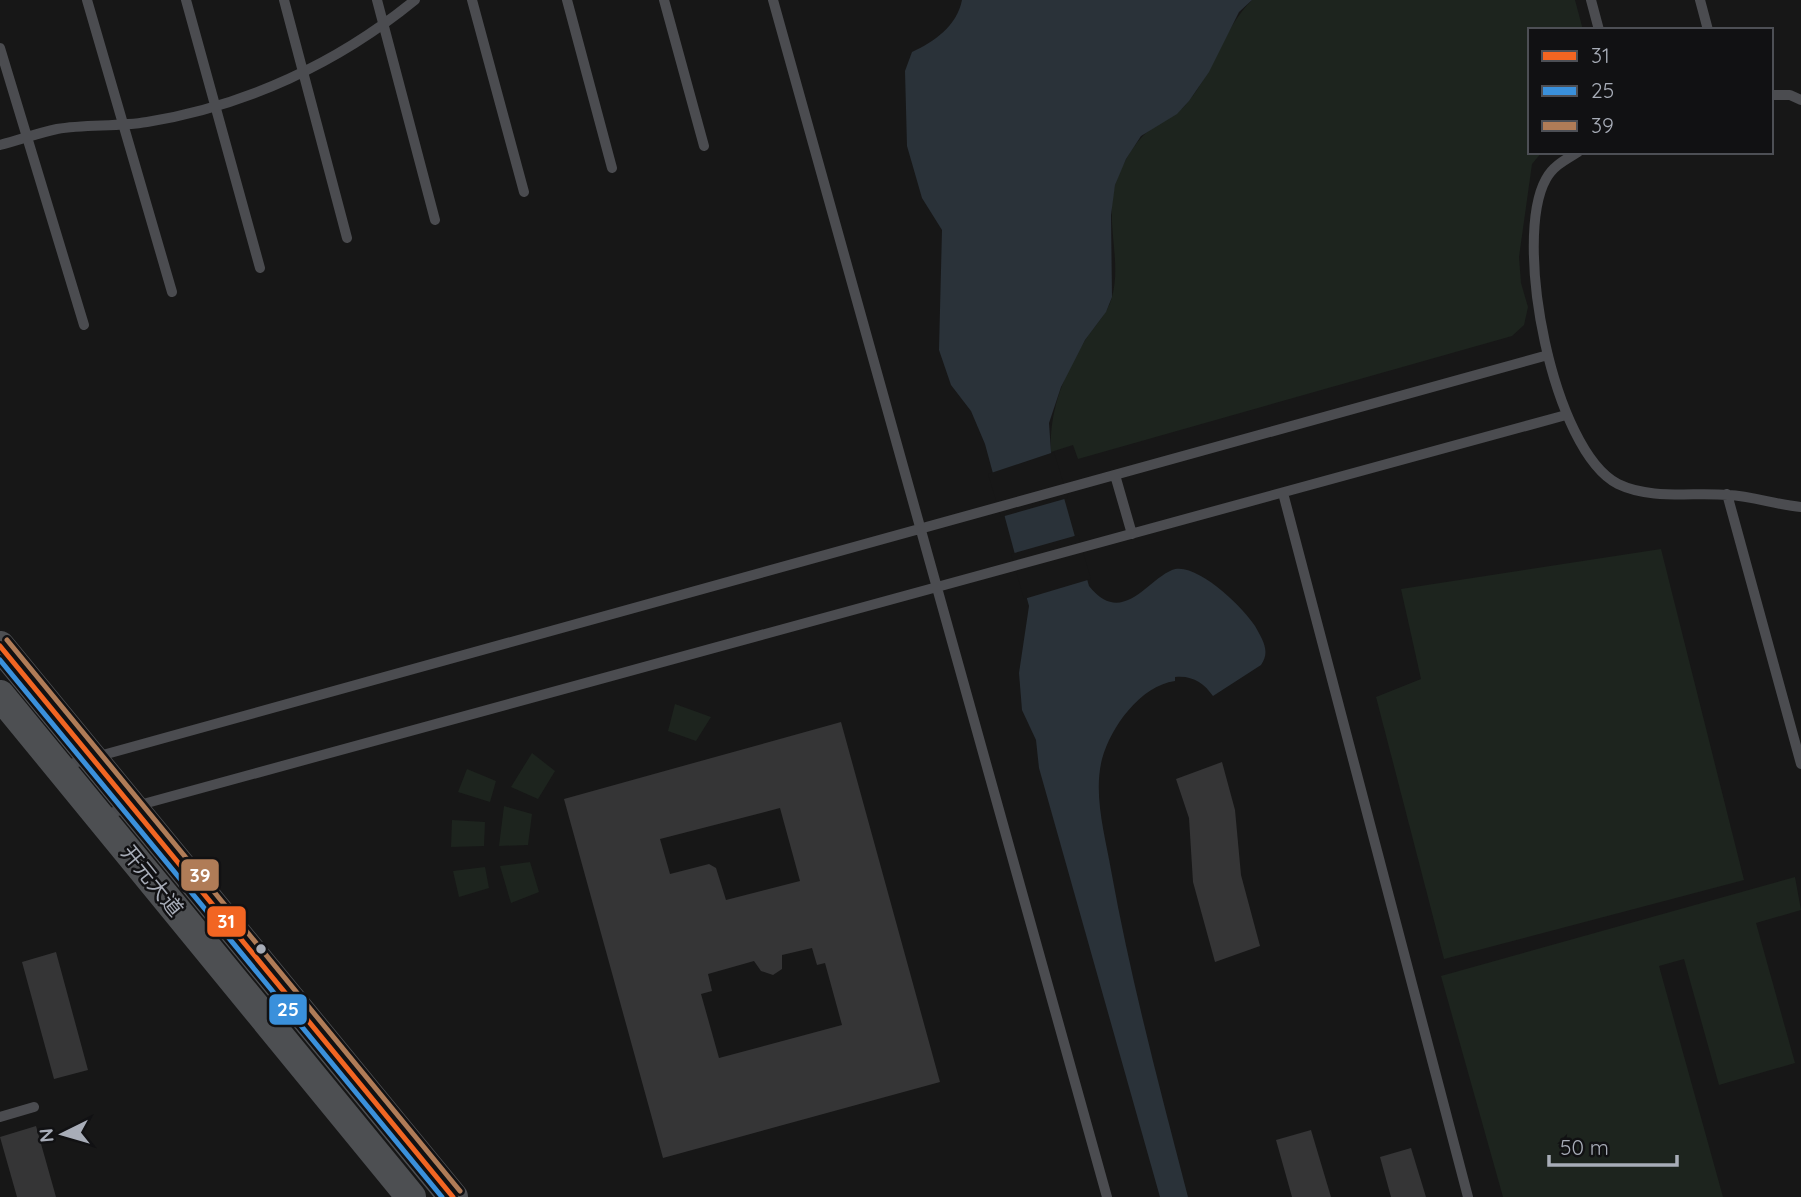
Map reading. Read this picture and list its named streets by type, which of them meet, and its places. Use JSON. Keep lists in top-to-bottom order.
{
  "streets": {
    "main road": ["开元大道"]
  },
  "lines": ["transit line 39", "transit line 31", "transit line 25"],
  "legend": ["31", "25", "39"],
  "scale_bar": "50 m",
  "north": "left"
}
